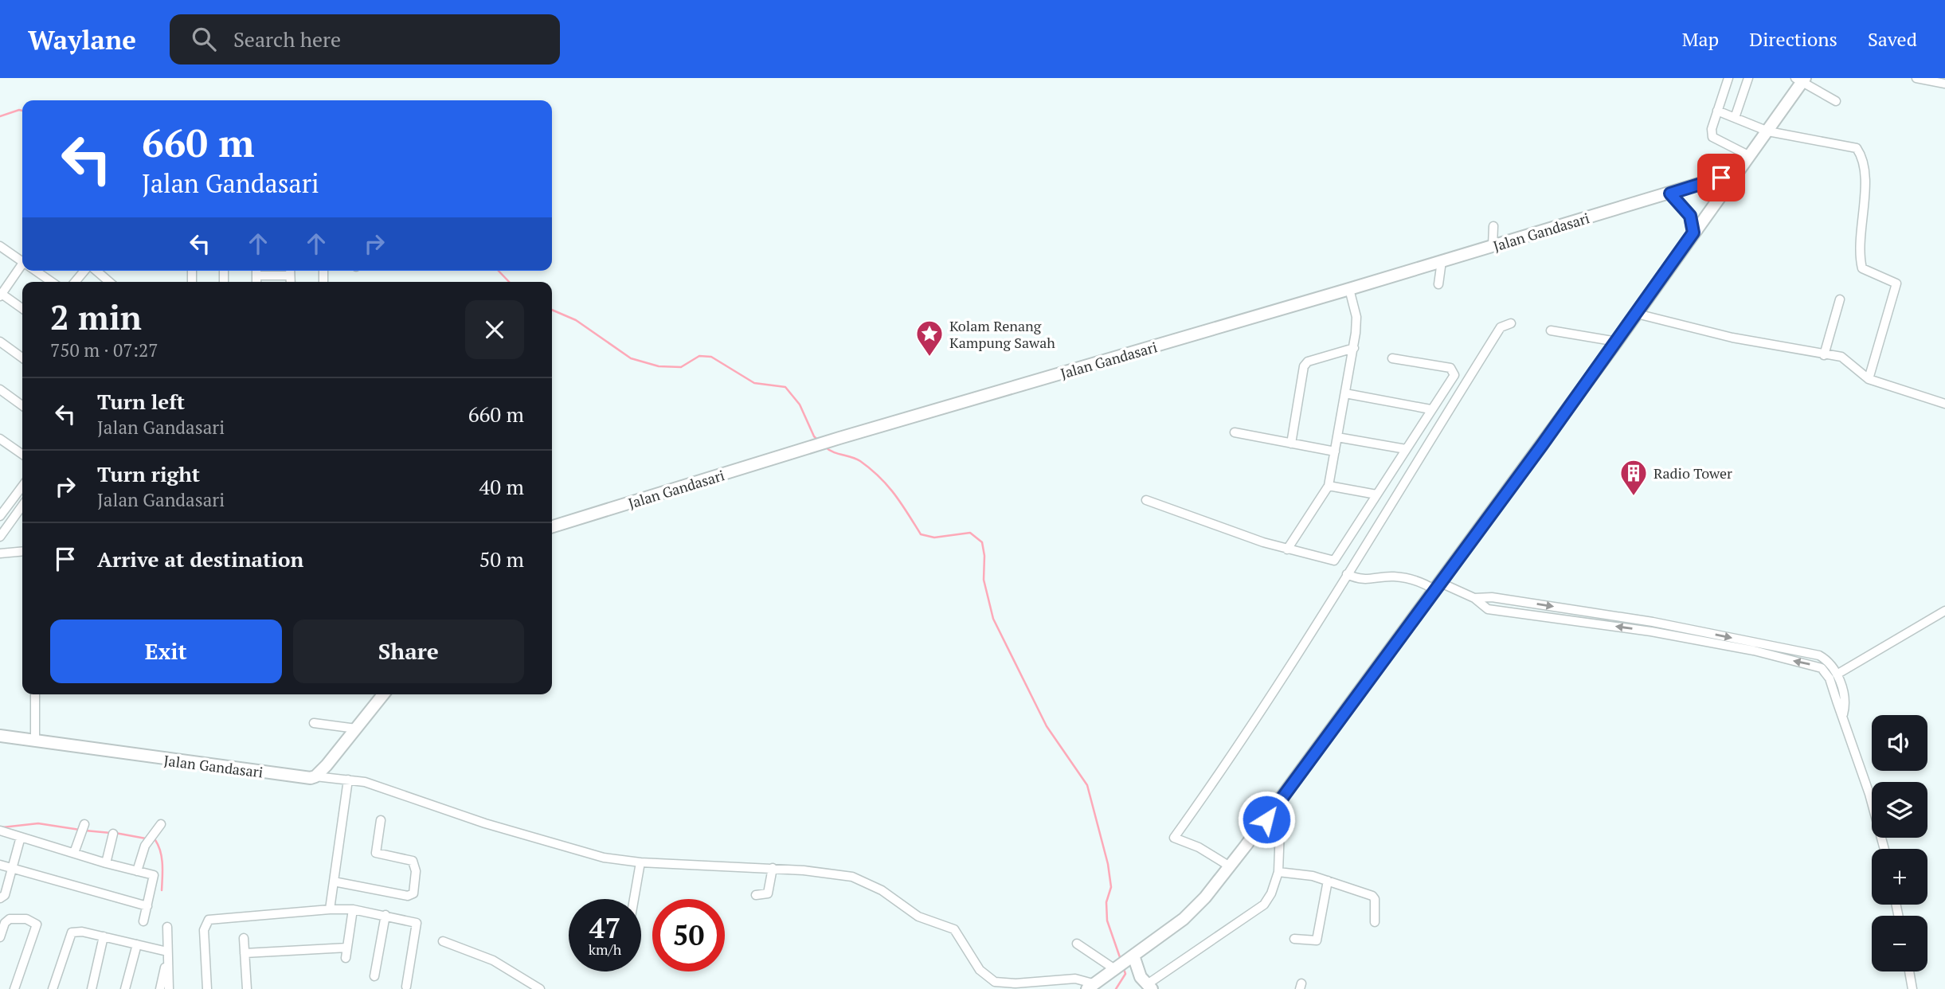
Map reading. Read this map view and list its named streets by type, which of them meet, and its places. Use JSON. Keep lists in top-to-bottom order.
{
  "streets": {
    "street": ["Jalan Gandasari"]
  },
  "places": {
    "place": ["Kolam Renang Kampung Sawah"],
    "building": ["Radio Tower"]
  },
  "page": {
    "header": "Waylane",
    "search": "Search here",
    "nav": ["Map", "Directions", "Saved"],
    "turn": ["660 m", "Jalan Gandasari"],
    "heading": ["2 min", "750 m · 07:27"],
    "list": [
      {
        "name": "Turn left",
        "note": "Jalan Gandasari",
        "value": "660 m"
      },
      {
        "name": "Turn right",
        "note": "Jalan Gandasari",
        "value": "40 m"
      },
      {
        "name": "Arrive at destination",
        "value": "50 m"
      }
    ],
    "buttons": ["Exit", "Share"],
    "map_buttons": ["+", "−"],
    "speed": "47 km/h",
    "limit": "50"
  }
}
